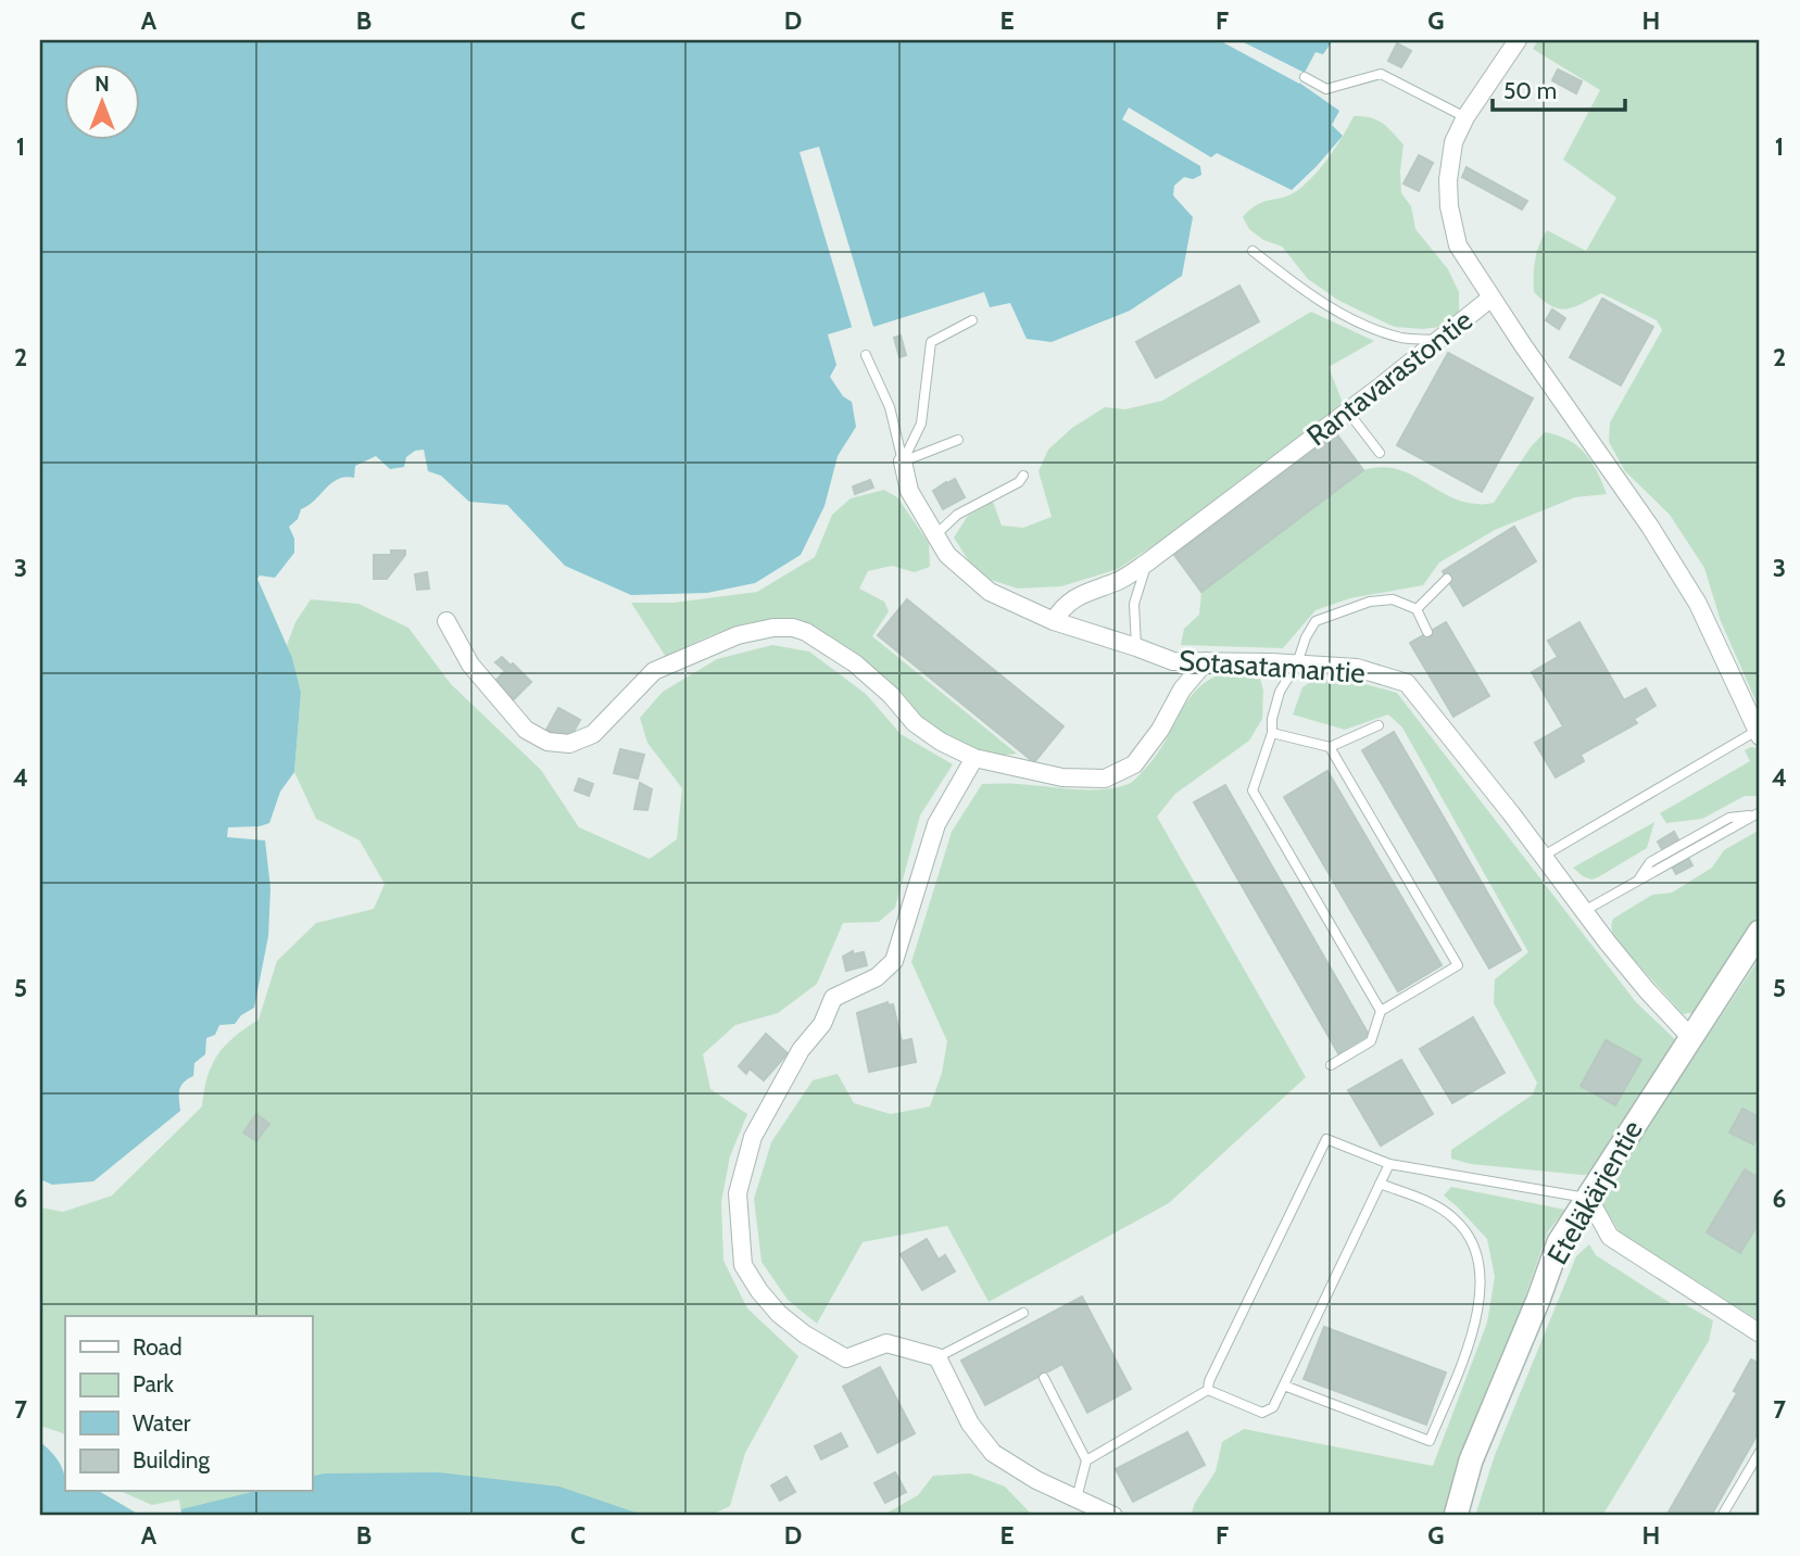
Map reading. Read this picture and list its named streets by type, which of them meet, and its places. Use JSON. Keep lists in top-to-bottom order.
{
  "streets": {
    "street": ["Rantavarastontie", "Sotasatamantie", "Eteläkärjentie"]
  },
  "crossings": [
    ["Rantavarastontie", "Sotasatamantie"],
    ["Sotasatamantie", "Eteläkärjentie"]
  ],
  "legend": [
    "Road",
    "Park",
    "Water",
    "Building"
  ],
  "scale_bar": "50 m",
  "north": "top",
  "grid": {
    "columns": [
      "A",
      "B",
      "C",
      "D",
      "E",
      "F",
      "G",
      "H"
    ],
    "rows": [
      "1",
      "2",
      "3",
      "4",
      "5",
      "6",
      "7"
    ]
  }
}
